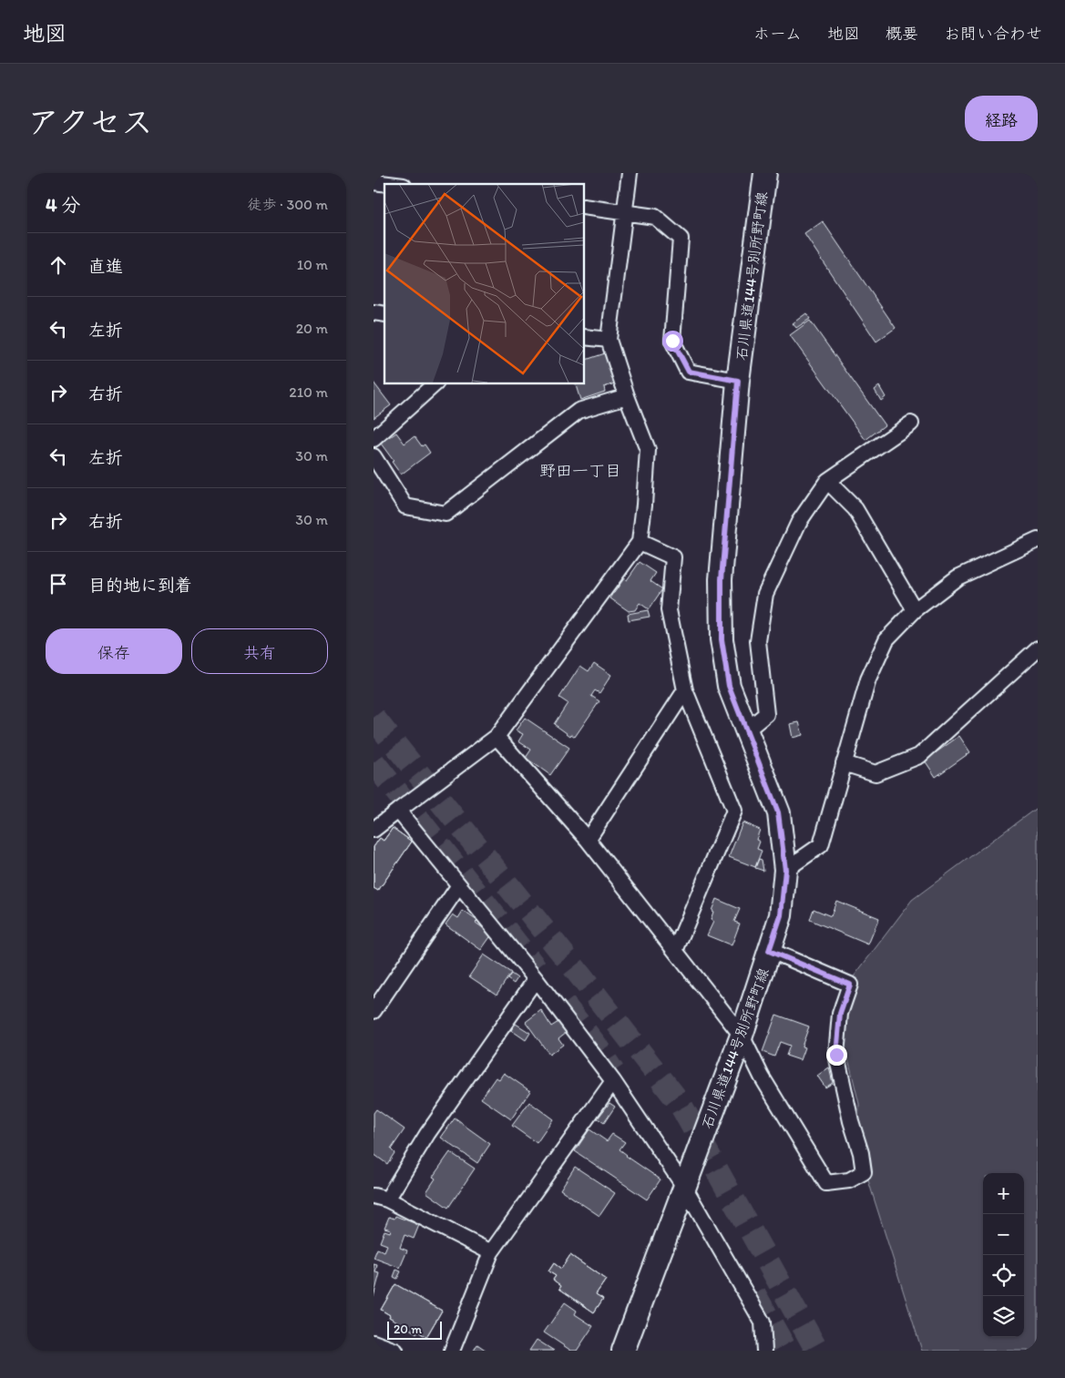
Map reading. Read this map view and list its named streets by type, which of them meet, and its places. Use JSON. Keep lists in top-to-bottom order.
{
  "streets": {
    "main road": ["石川県道144号別所野町線"]
  },
  "districts": ["野田一丁目"],
  "scale_bar": "20 m",
  "page": {
    "header": "地図",
    "nav": [
      "ホーム",
      "地図",
      "概要",
      "お問い合わせ"
    ],
    "title": "アクセス",
    "buttons": [
      "経路",
      ["保存", "共有"]
    ],
    "heading": ["4 分", "徒歩 · 300 m"],
    "list": [
      ["直進", "10 m"],
      ["左折", "20 m"],
      ["右折", "210 m"],
      ["左折", "30 m"],
      ["右折", "30 m"],
      "目的地に到着"
    ],
    "map_buttons": ["+", "−"],
    "scale": "20 m"
  }
}
